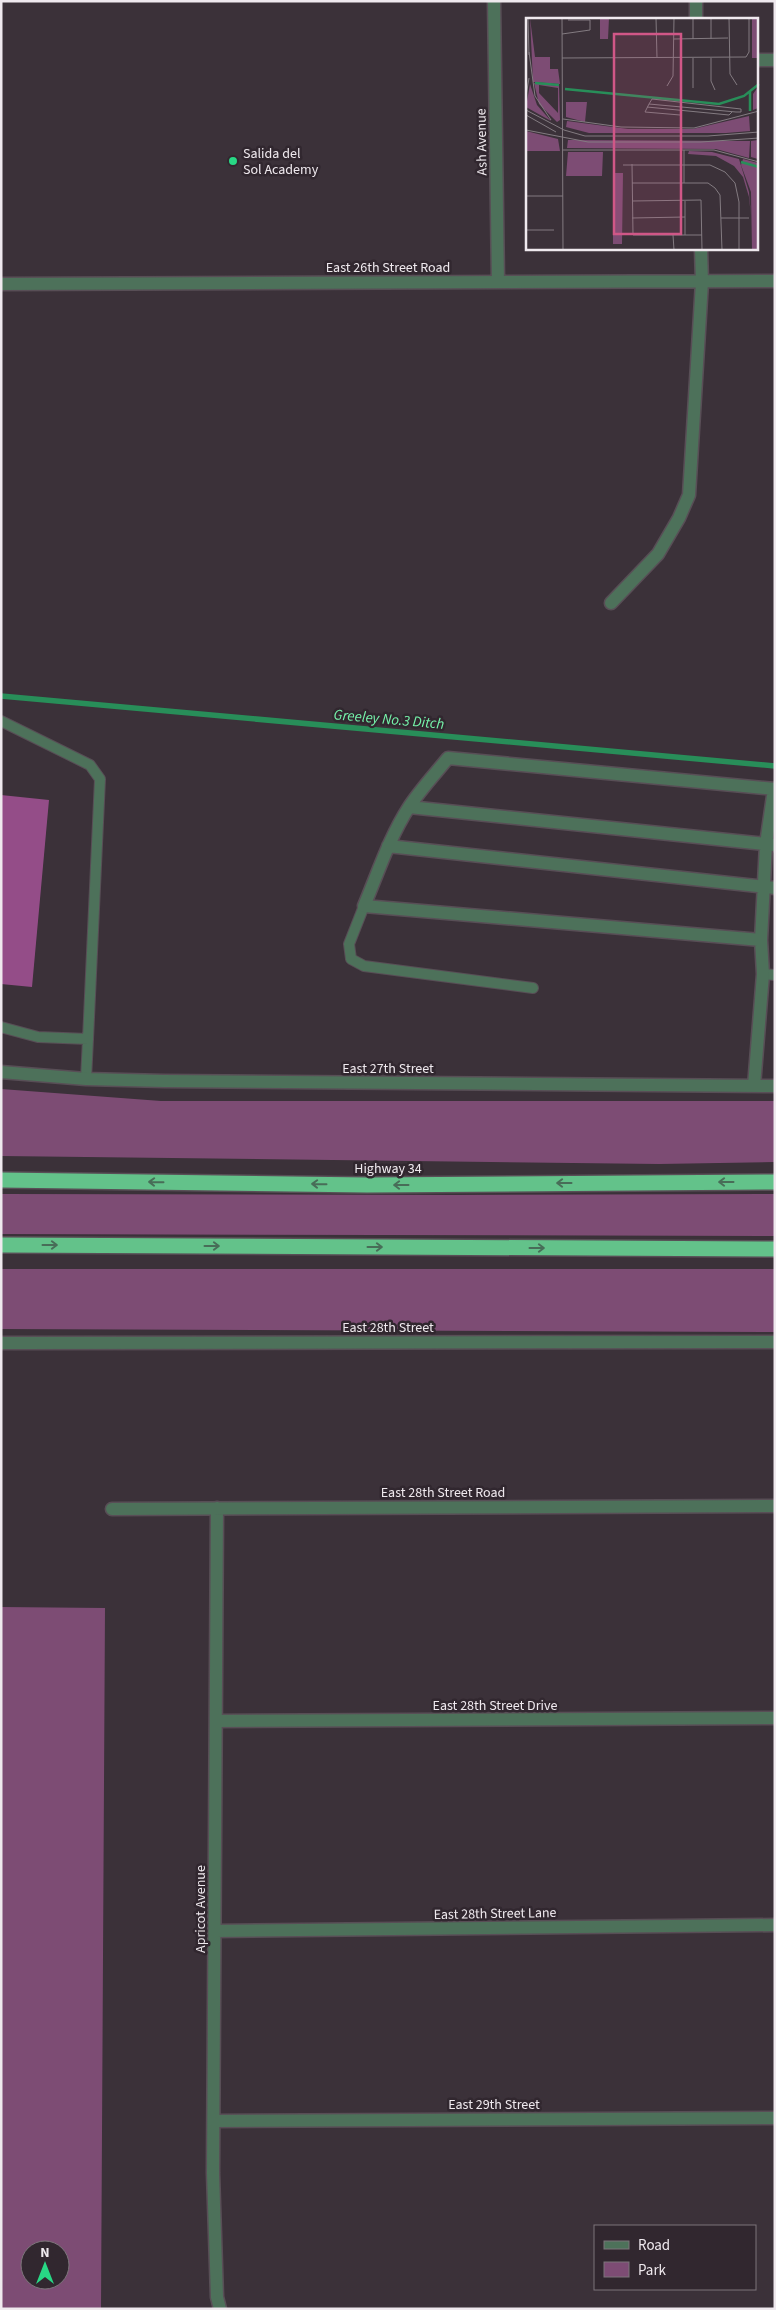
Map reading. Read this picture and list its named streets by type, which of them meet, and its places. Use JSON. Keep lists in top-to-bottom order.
{
  "streets": {
    "highway": ["Highway 34"],
    "street": [
      "Ash Avenue",
      "East 26th Street Road",
      "East 27th Street",
      "East 28th Street",
      "East 28th Street Road",
      "East 28th Street Drive",
      "Apricot Avenue",
      "East 28th Street Lane",
      "East 29th Street"
    ]
  },
  "crossings": [
    ["Ash Avenue", "East 26th Street Road"],
    ["East 28th Street Road", "Apricot Avenue"],
    ["East 28th Street Drive", "Apricot Avenue"],
    ["Apricot Avenue", "East 28th Street Lane"],
    ["Apricot Avenue", "East 29th Street"]
  ],
  "water": ["Greeley No.3 Ditch"],
  "places": ["Salida del Sol Academy"],
  "legend": ["Road", "Park"],
  "north": "top"
}
